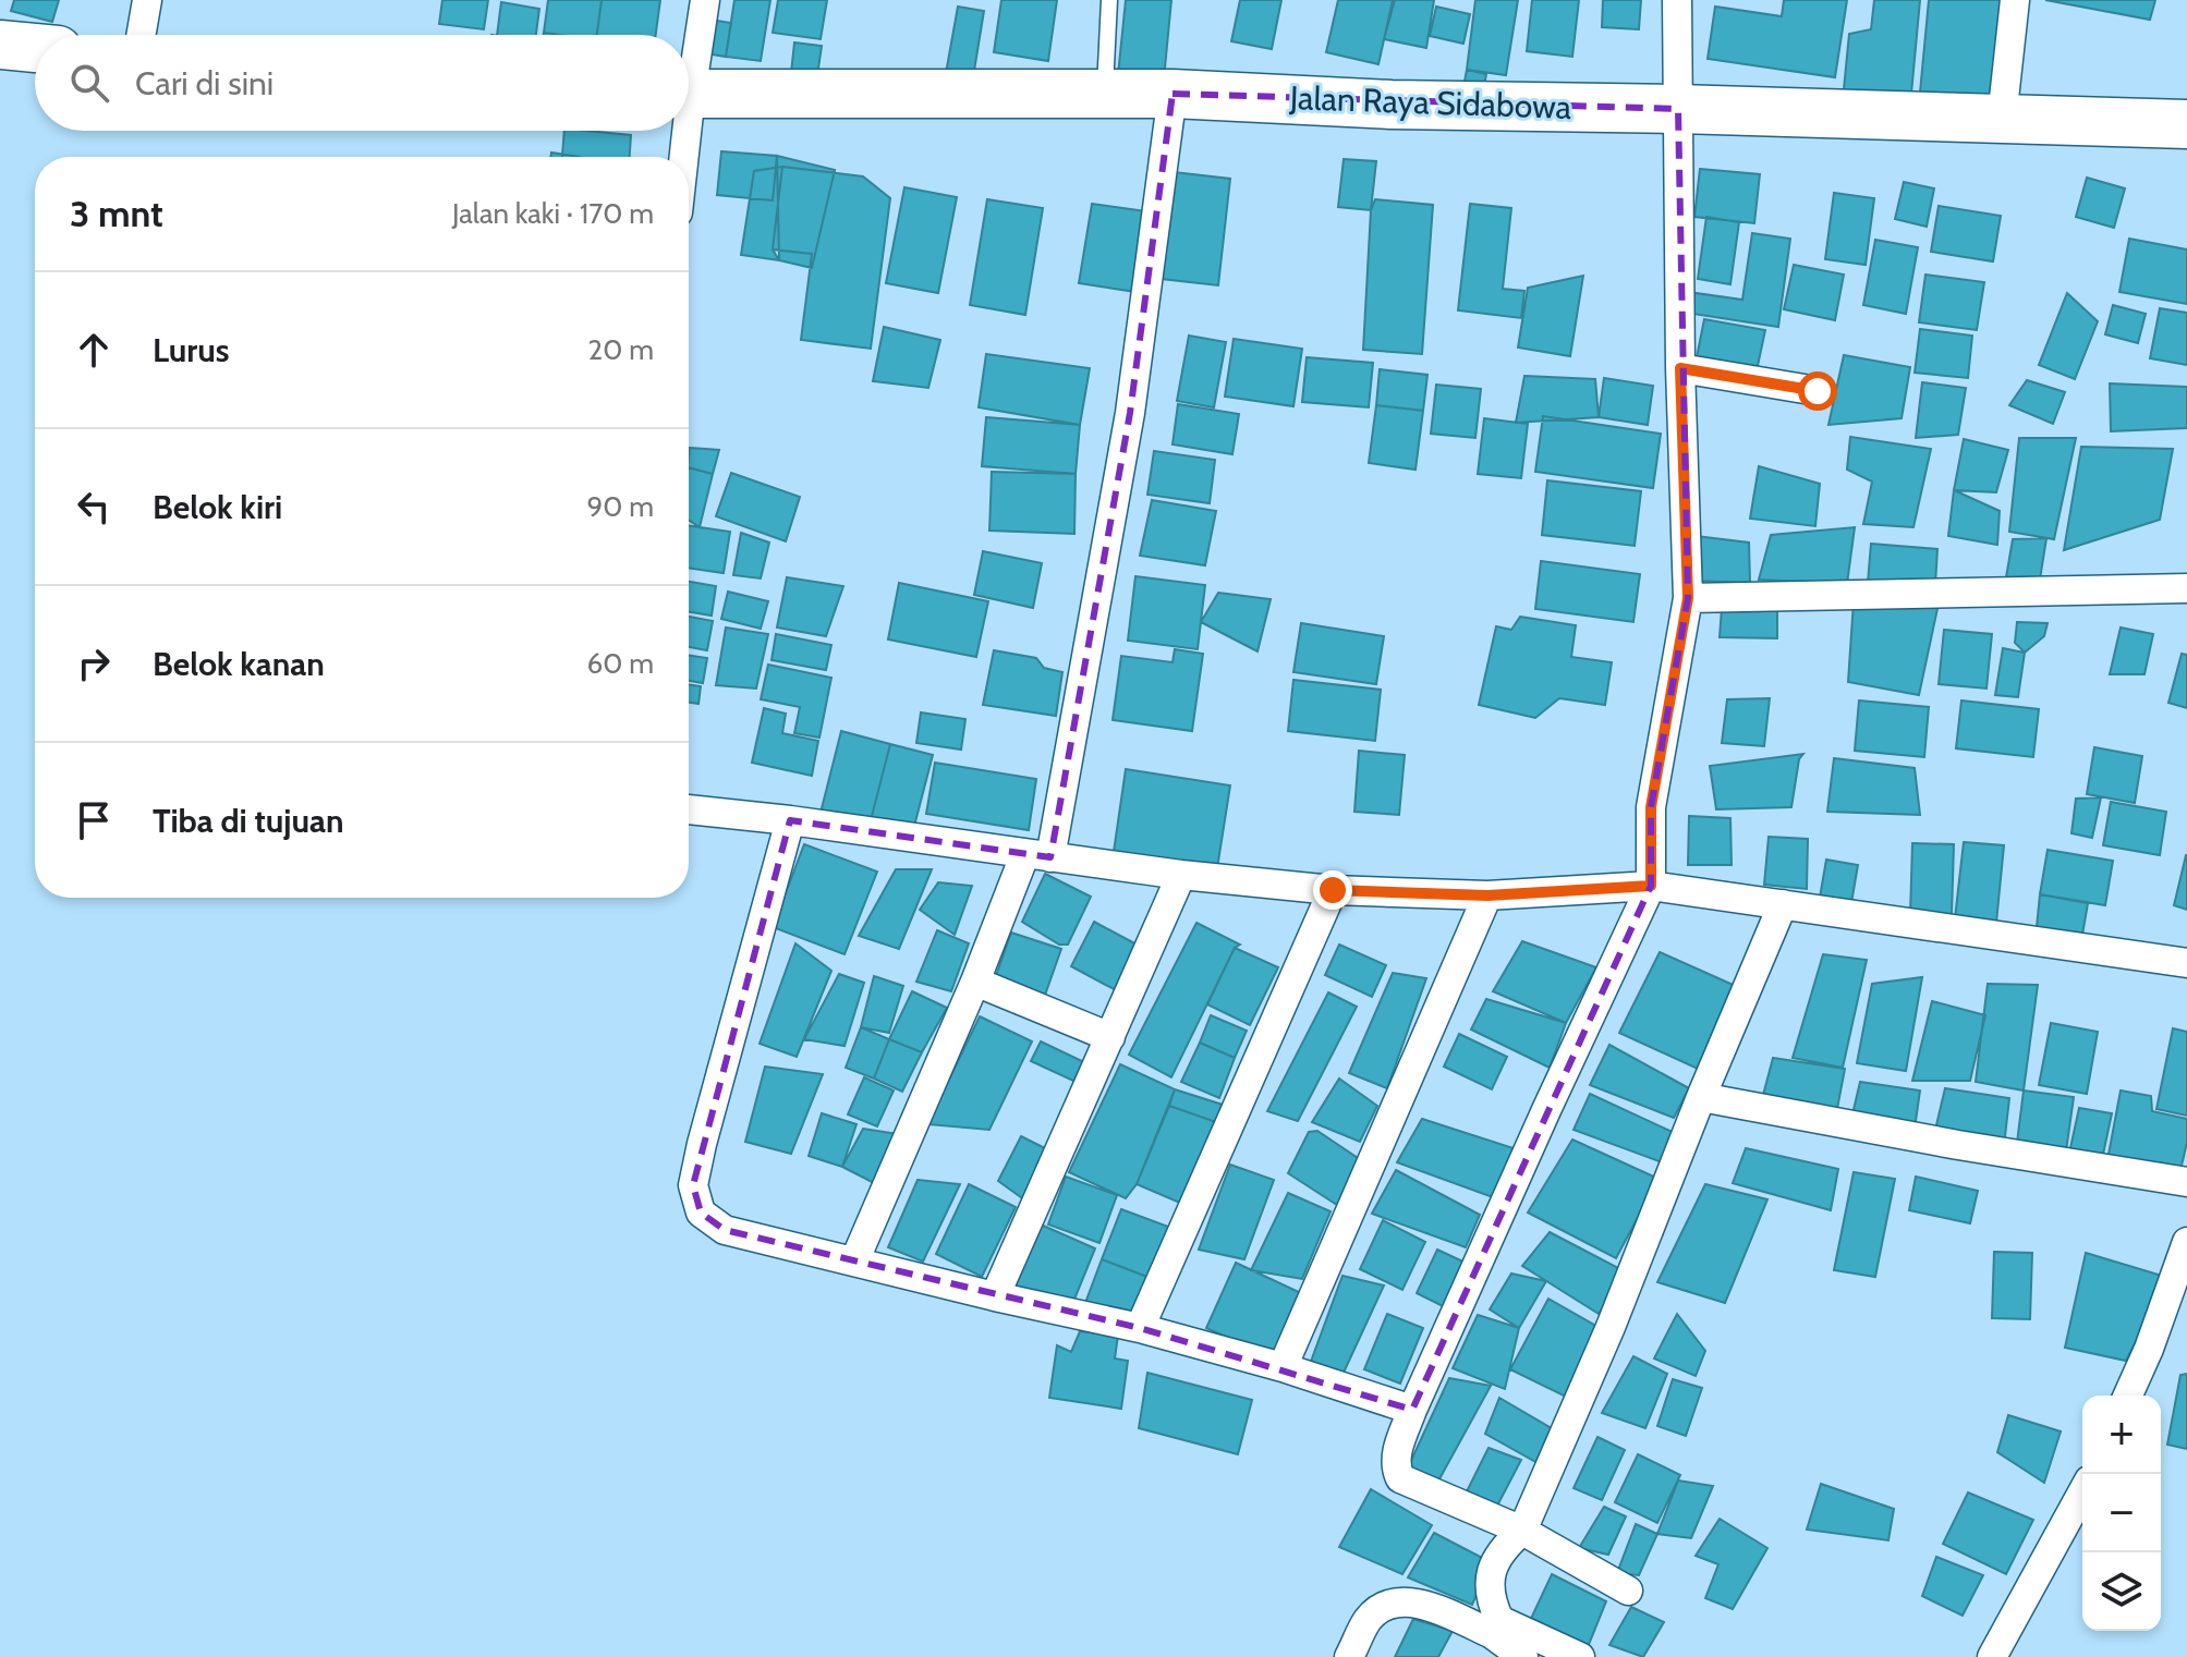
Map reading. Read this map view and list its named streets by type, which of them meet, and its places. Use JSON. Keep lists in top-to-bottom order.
{
  "streets": {
    "highway": ["Jalan Raya Sidabowa"]
  },
  "page": {
    "search": "Cari di sini",
    "heading": ["3 mnt", "Jalan kaki · 170 m"],
    "list": [
      ["Lurus", "20 m"],
      ["Belok kiri", "90 m"],
      ["Belok kanan", "60 m"],
      "Tiba di tujuan"
    ],
    "map_buttons": ["+", "−"]
  }
}
